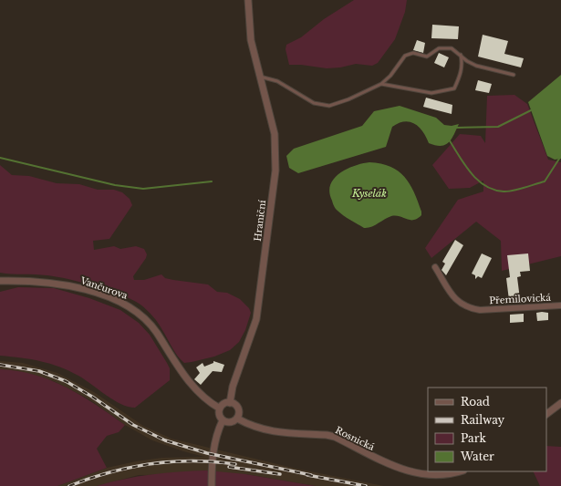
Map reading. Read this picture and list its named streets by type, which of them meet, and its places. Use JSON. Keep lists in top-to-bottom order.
{
  "streets": {
    "street": [
      "Hraniční",
      "Vančurova",
      "Přemilovická",
      "Rosnická"
    ]
  },
  "crossings": [
    ["Hraniční", "Vančurova"],
    ["Hraniční", "Rosnická"],
    ["Vančurova", "Rosnická"]
  ],
  "water": ["Kyselák"],
  "legend": [
    "Road",
    "Railway",
    "Park",
    "Water"
  ]
}
